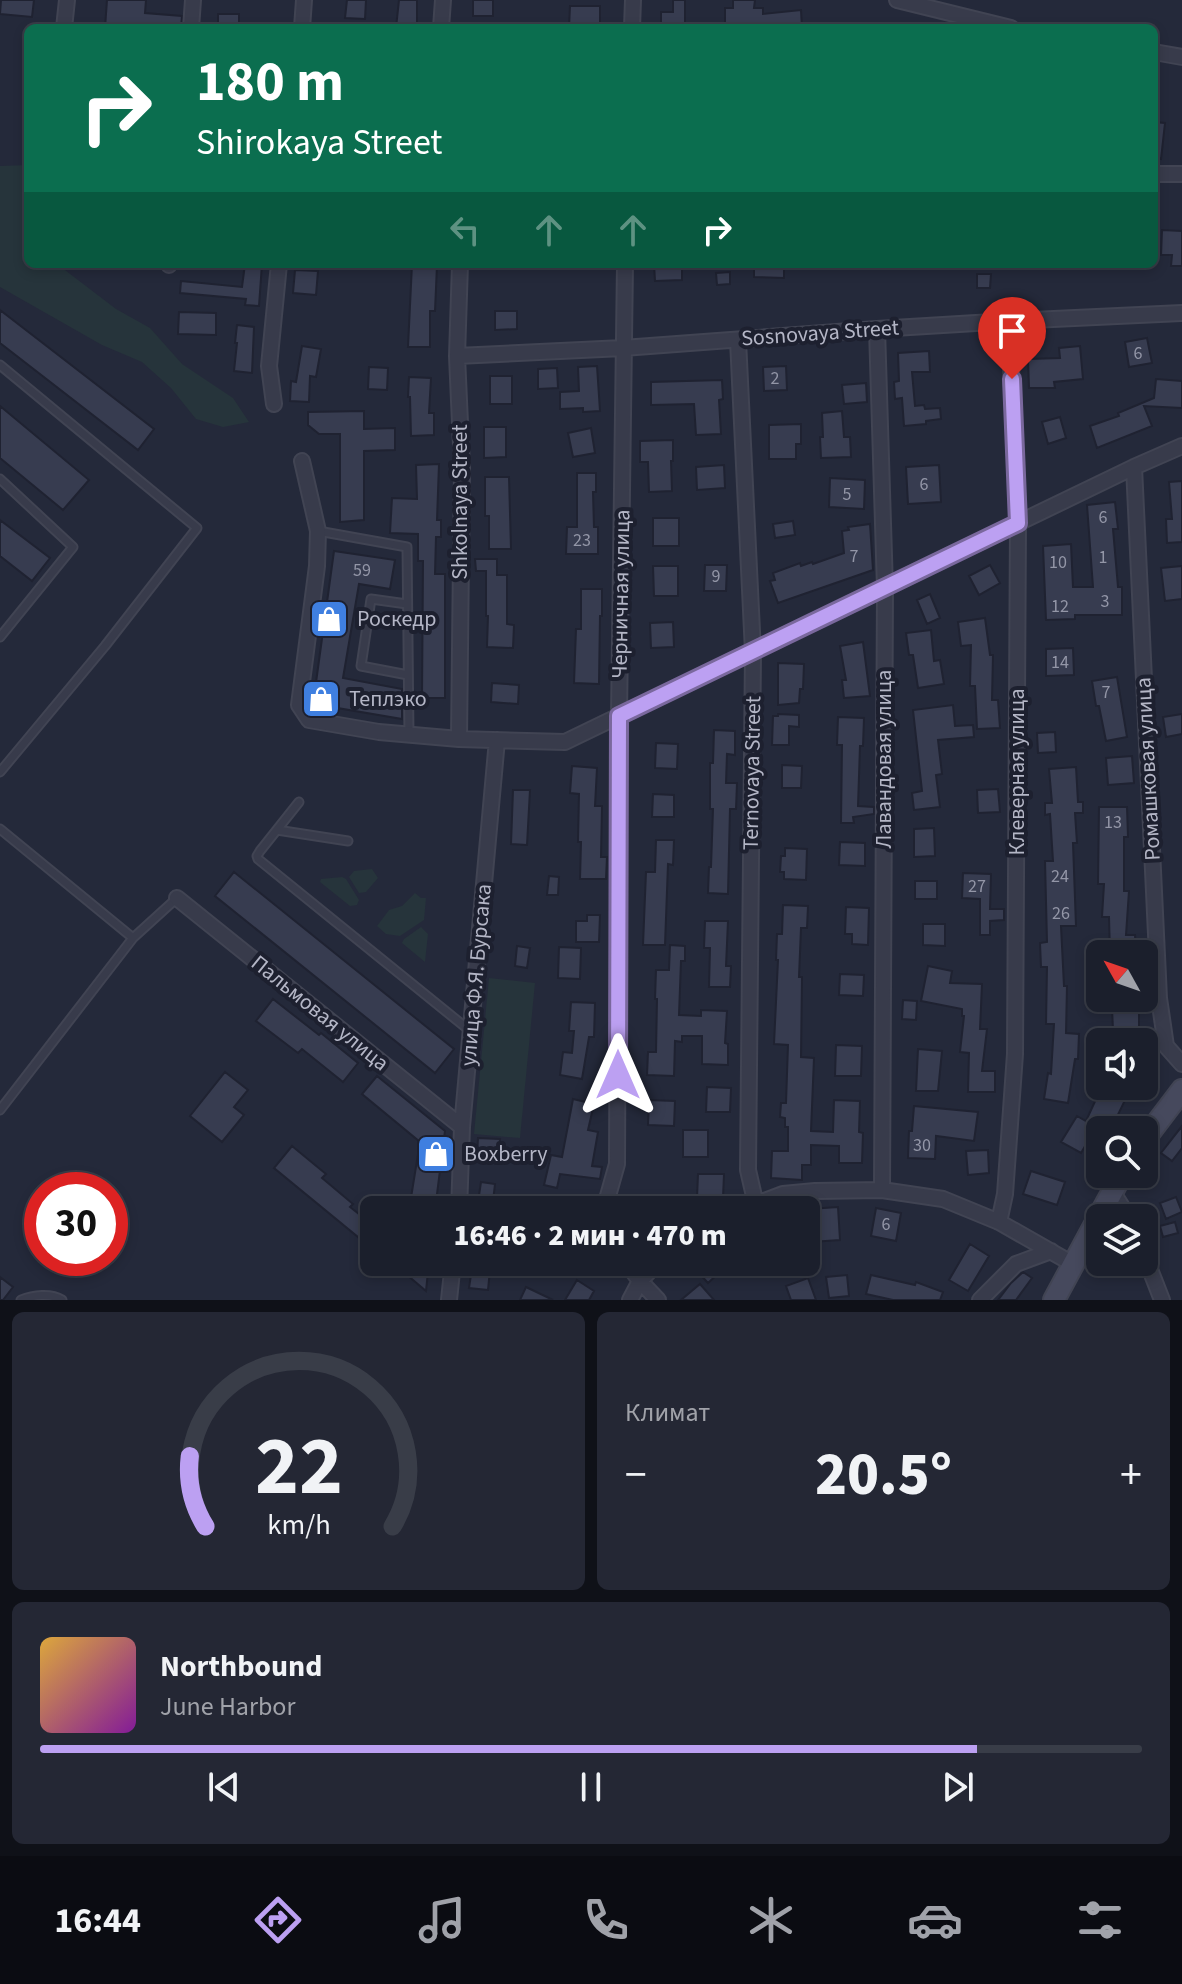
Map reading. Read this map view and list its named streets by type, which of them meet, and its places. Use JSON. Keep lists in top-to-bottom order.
{
  "streets": {
    "street": [
      "Sosnovaya Street",
      "Shkolnaya Street",
      "Черничная улица",
      "Лавандовая улица",
      "Ромашковая улица",
      "Клеверная улица",
      "Ternovaya Street",
      "улица Ф.Я. Бурсака",
      "Пальмовая улица"
    ]
  },
  "crossings": [
    ["Sosnovaya Street", "Shkolnaya Street"],
    ["Sosnovaya Street", "Черничная улица"],
    ["Sosnovaya Street", "Лавандовая улица"],
    ["Sosnovaya Street", "Клеверная улица"],
    ["Sosnovaya Street", "Ternovaya Street"],
    ["улица Ф.Я. Бурсака", "Пальмовая улица"]
  ],
  "places": {
    "shop": ["Роскедр", "Теплэко", "Boxberry"]
  },
  "house_numbers": [
    "6",
    "2",
    "6",
    "5",
    "6",
    "23",
    "7",
    "1",
    "10",
    "59",
    "9",
    "3",
    "12",
    "14",
    "7",
    "13",
    "24",
    "27",
    "26",
    "30",
    "6"
  ],
  "north": "top left",
  "page": {
    "turn": ["180 m", "Shirokaya Street"],
    "limit": "30",
    "trip": "16:46 · 2 мин · 470 m",
    "tile": "Климат",
    "heat": ["−", "20.5°", "+"],
    "song": ["Northbound", "June Harbor"],
    "tabs": "16:44",
    "gauge": ["22", "km/h"]
  }
}
